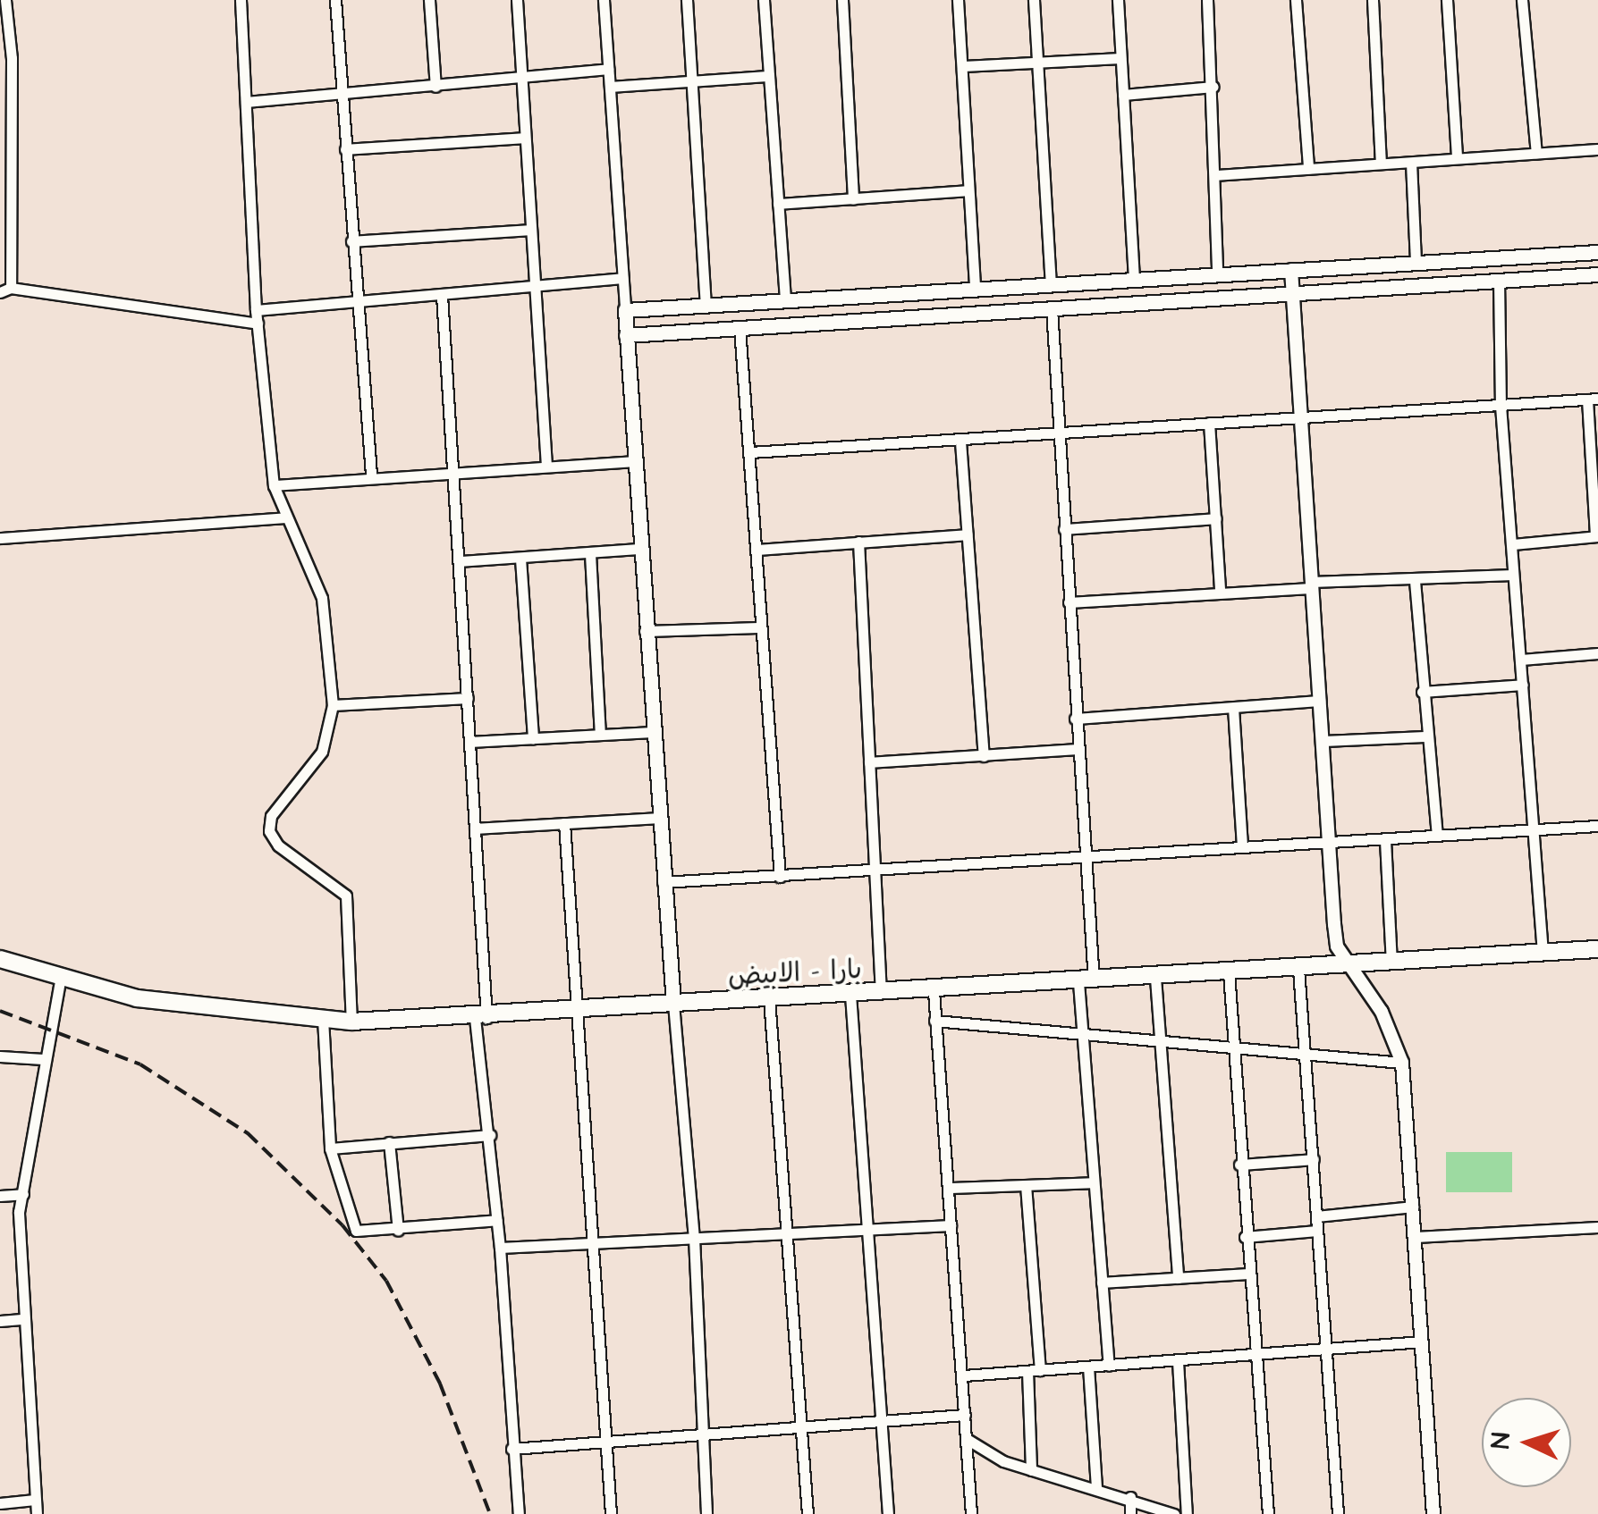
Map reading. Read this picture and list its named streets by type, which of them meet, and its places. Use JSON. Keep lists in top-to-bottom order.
{
  "streets": {
    "main road": ["بارا - الابيض"]
  },
  "north": "left"
}
